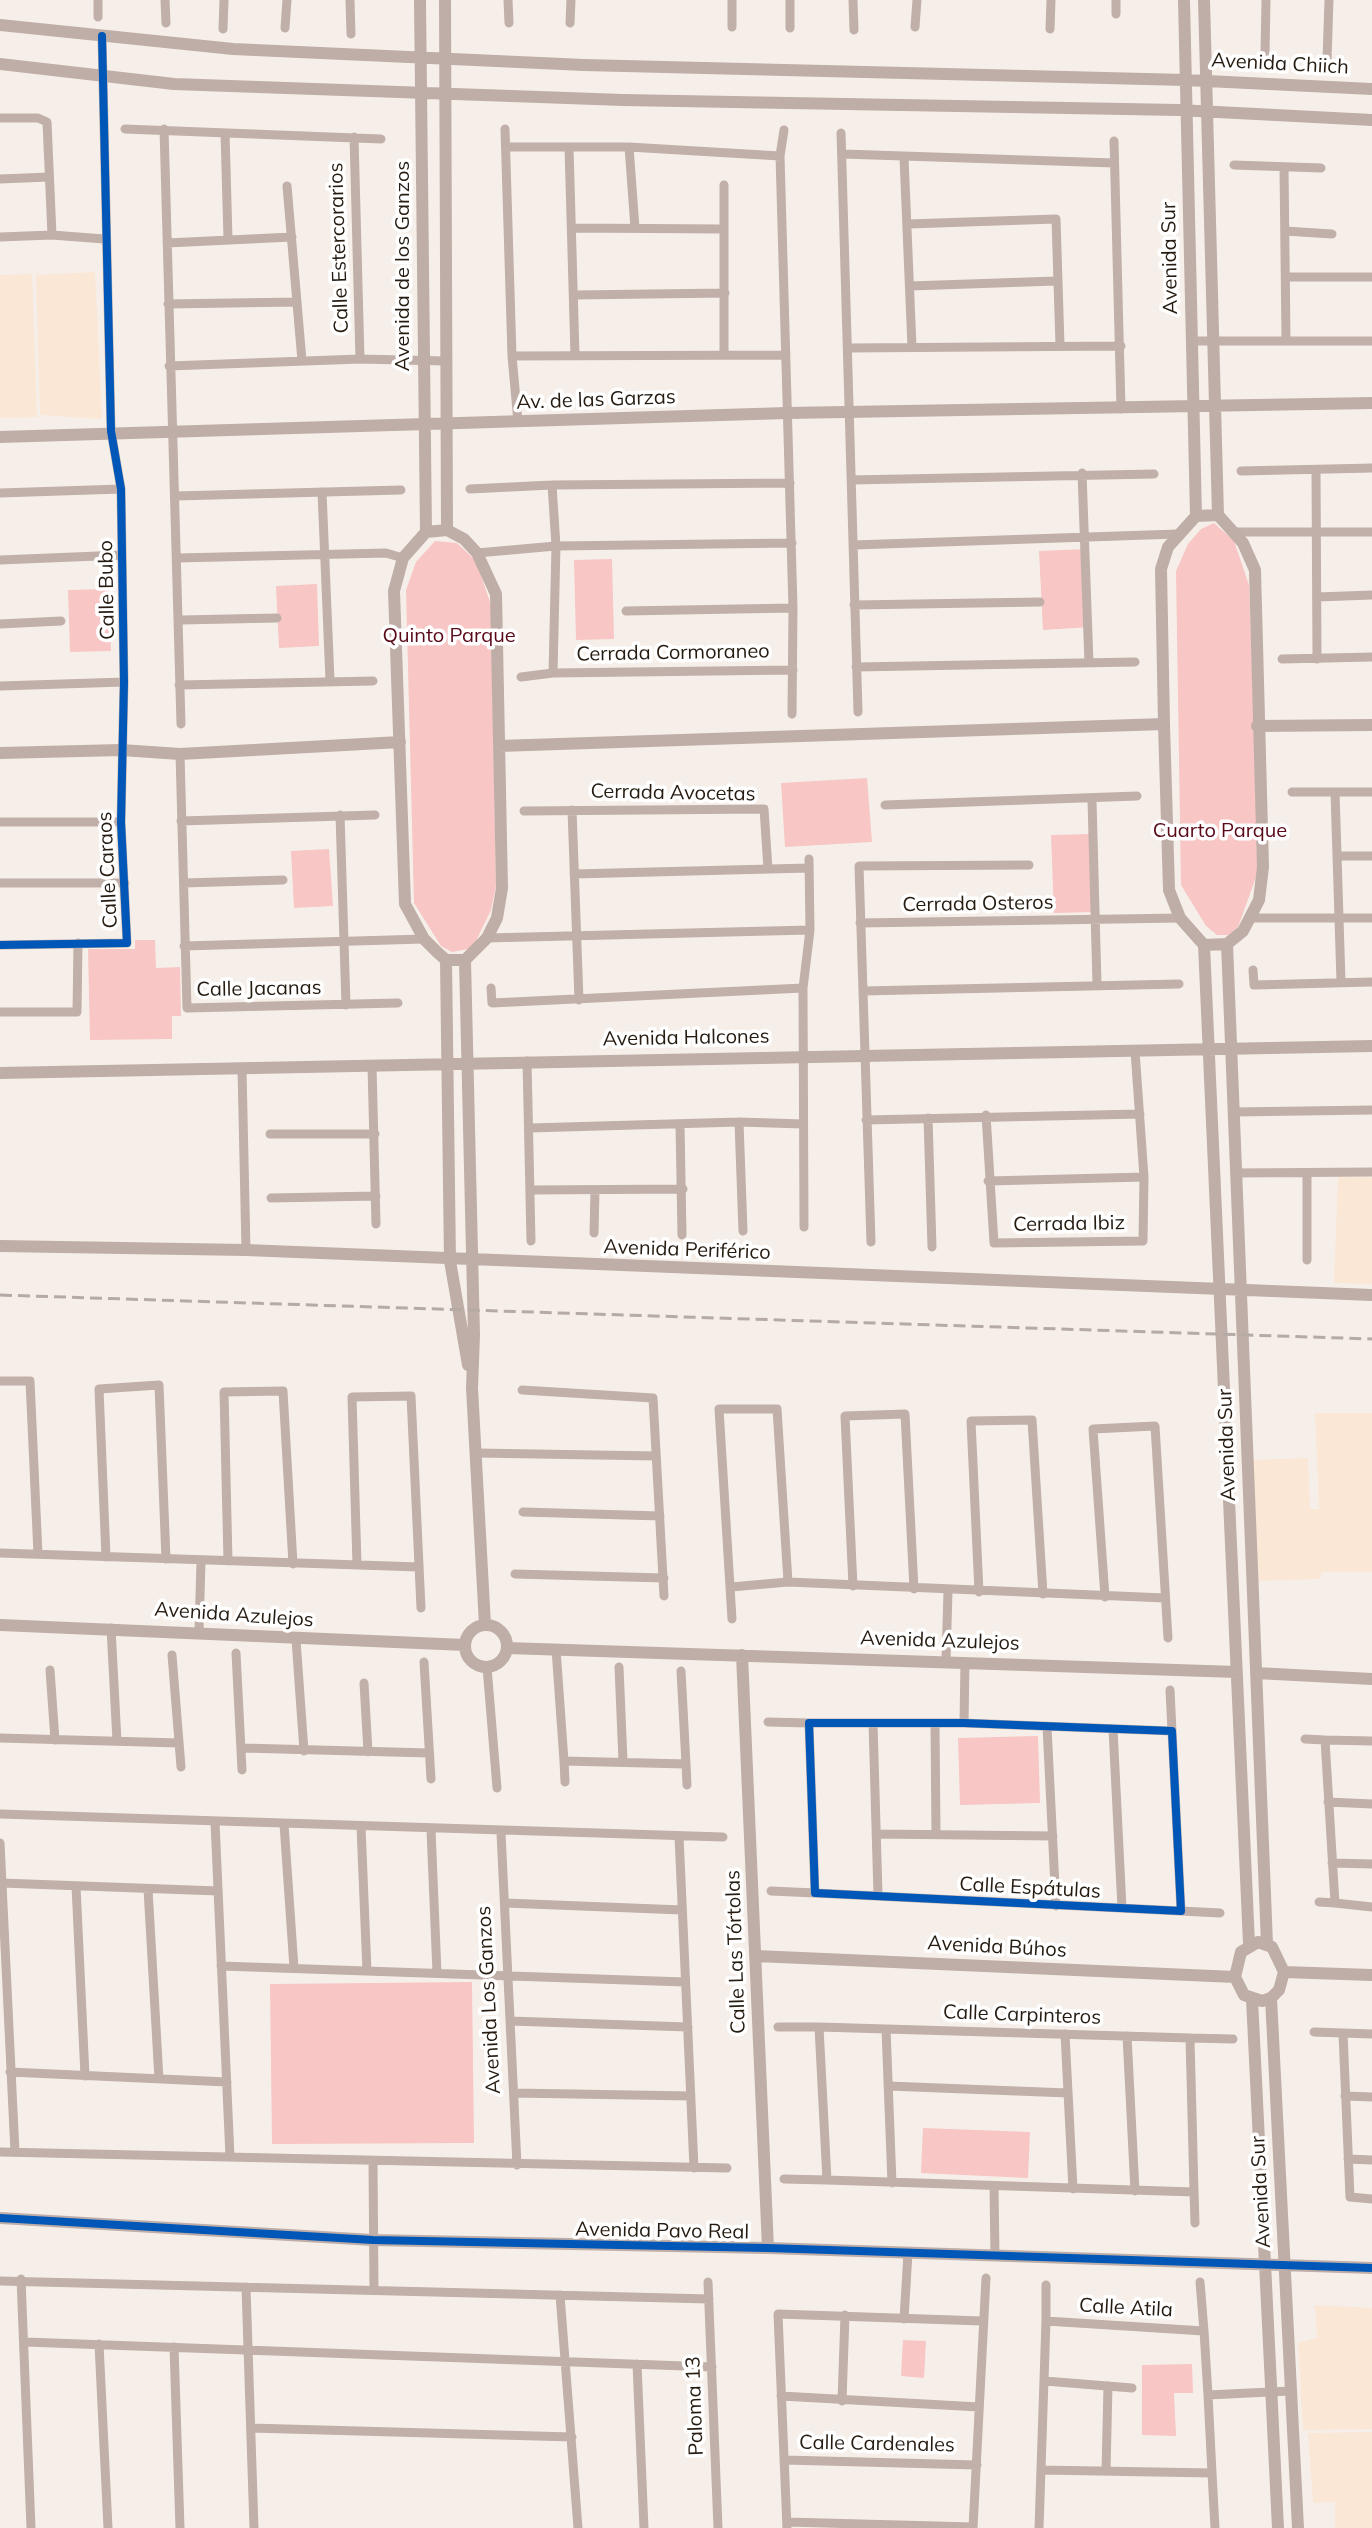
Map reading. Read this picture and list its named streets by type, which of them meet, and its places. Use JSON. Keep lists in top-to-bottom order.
{
  "streets": {
    "main road": [
      "Avenida Chiich",
      "Avenida Sur",
      "Avenida de los Ganzos",
      "Av. de las Garzas",
      "Avenida Halcones",
      "Avenida Periférico",
      "Avenida Azulejos",
      "Avenida Búhos",
      "Calle Las Tórtolas",
      "Avenida Pavo Real"
    ],
    "street": [
      "Calle Estercorarios",
      "Calle Bubo",
      "Cerrada Cormoraneo",
      "Cerrada Avocetas",
      "Calle Caraos",
      "Cerrada Osteros",
      "Calle Jacanas",
      "Cerrada Ibiz",
      "Calle Espátulas",
      "Avenida Los Ganzos",
      "Calle Carpinteros",
      "Calle Atila",
      "Paloma 13",
      "Calle Cardenales"
    ]
  },
  "crossings": [
    ["Avenida Chiich", "Avenida Sur"],
    ["Avenida Chiich", "Avenida de los Ganzos"],
    ["Avenida Chiich", "Calle Bubo"],
    ["Calle Estercorarios", "Avenida de los Ganzos"],
    ["Avenida Sur", "Av. de las Garzas"],
    ["Avenida Sur", "Avenida Halcones"],
    ["Avenida Sur", "Avenida Periférico"],
    ["Avenida Sur", "Avenida Azulejos"],
    ["Avenida Sur", "Avenida Búhos"],
    ["Avenida Sur", "Avenida Pavo Real"],
    ["Avenida de los Ganzos", "Av. de las Garzas"],
    ["Av. de las Garzas", "Calle Bubo"],
    ["Av. de las Garzas", "Cerrada Cormoraneo"],
    ["Calle Bubo", "Calle Caraos"],
    ["Cerrada Osteros", "Avenida Halcones"],
    ["Avenida Halcones", "Cerrada Ibiz"],
    ["Avenida Azulejos", "Calle Las Tórtolas"],
    ["Avenida Búhos", "Calle Las Tórtolas"],
    ["Calle Las Tórtolas", "Avenida Pavo Real"]
  ],
  "parks": ["Quinto Parque", "Cuarto Parque"]
}
